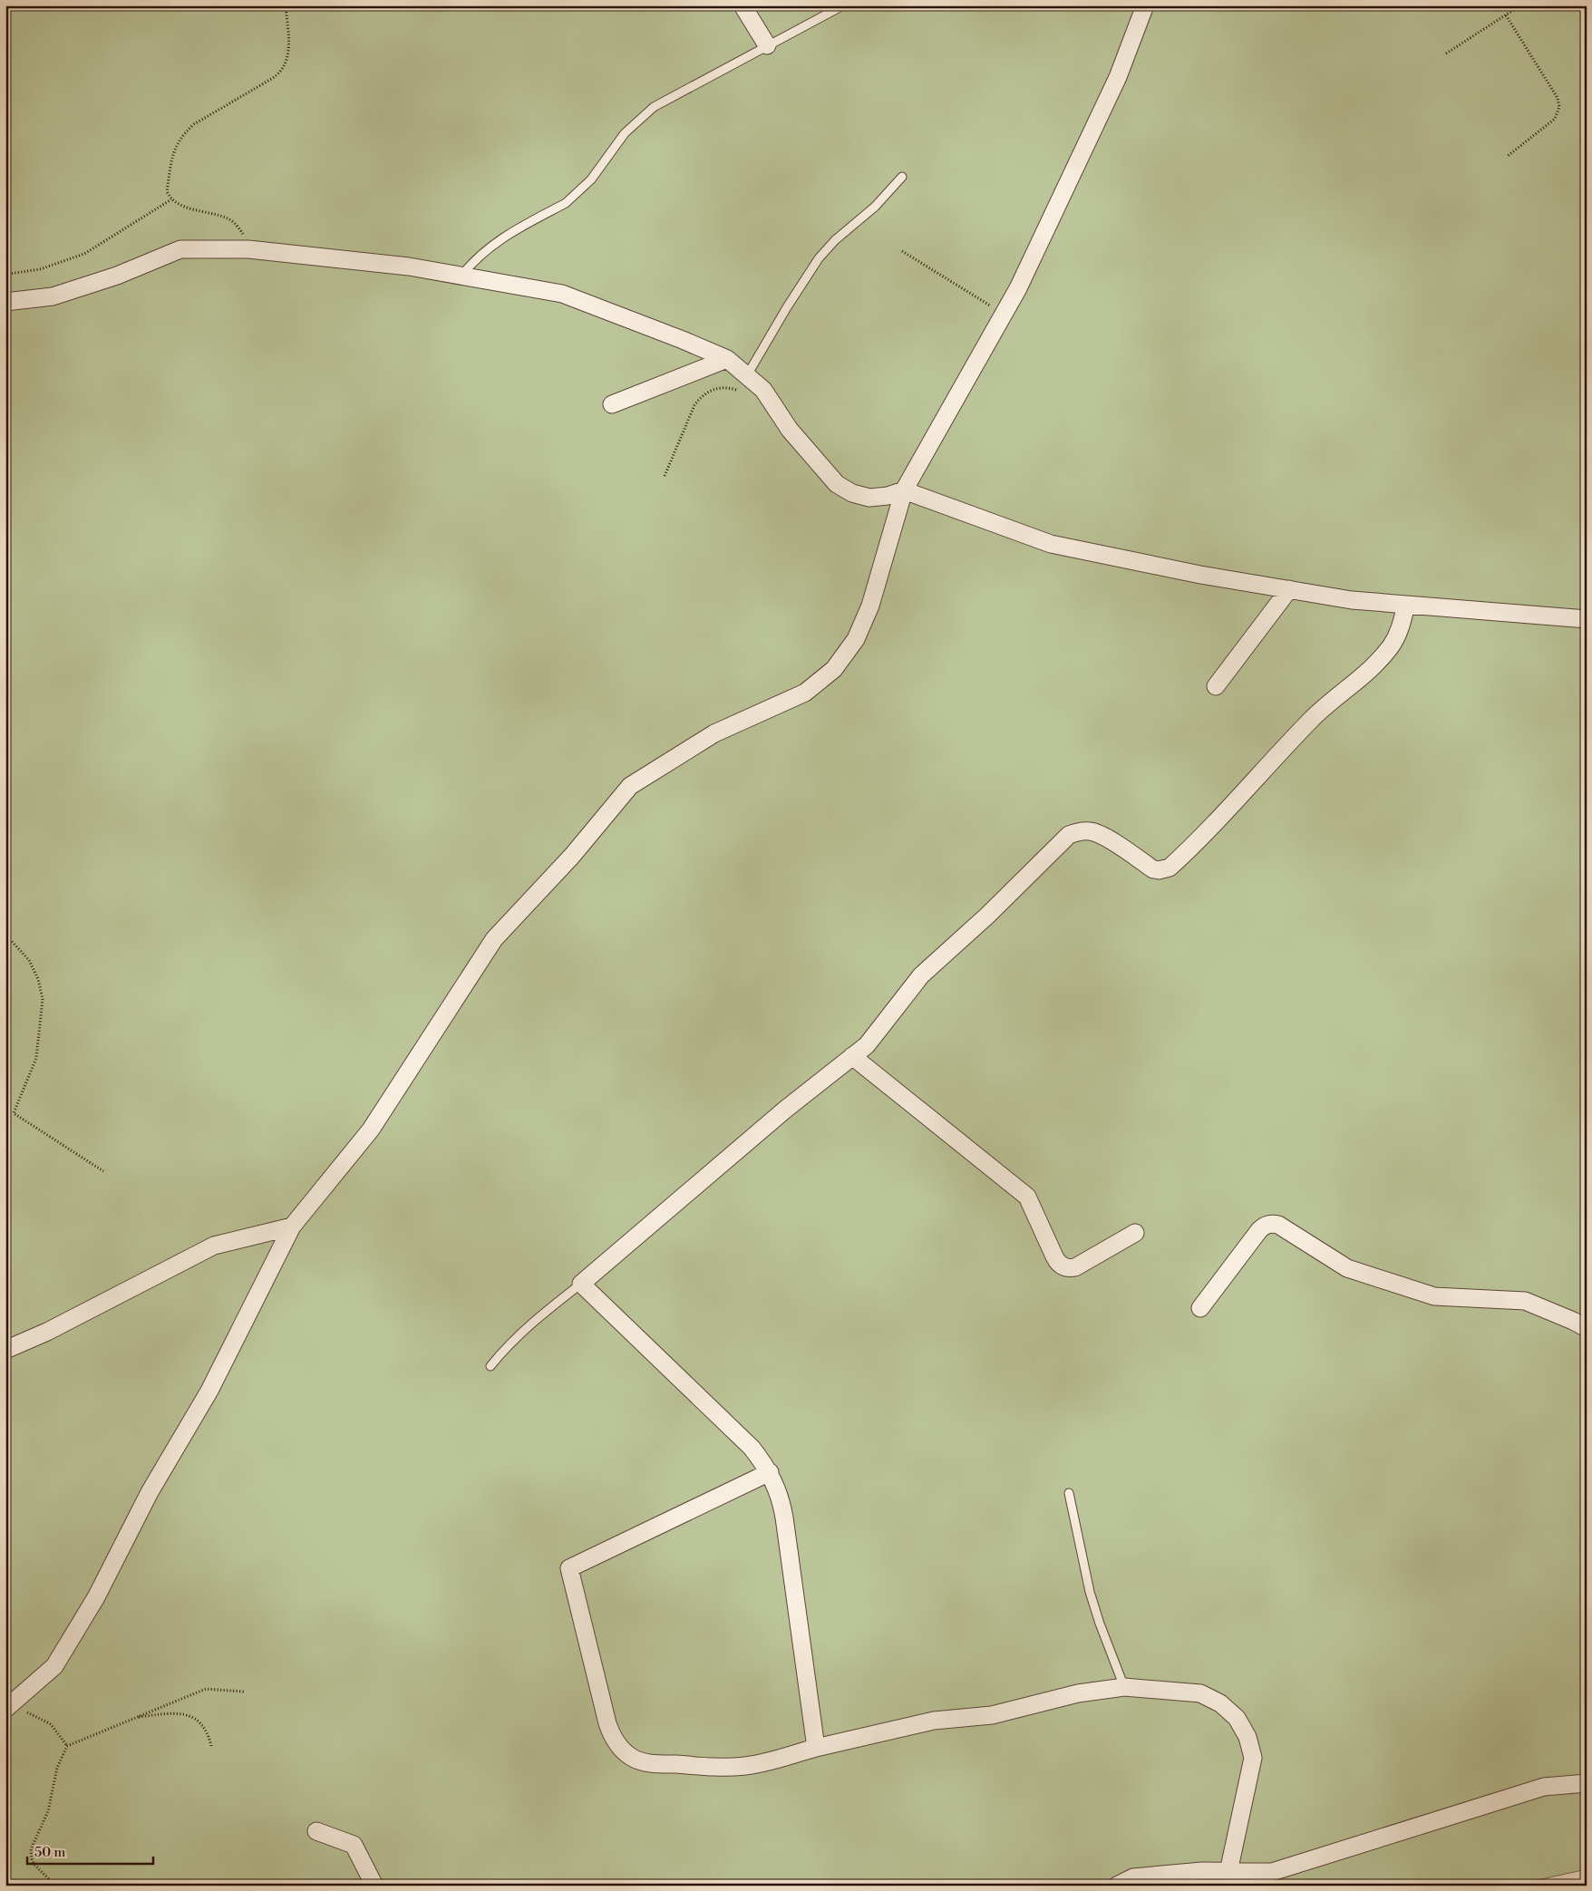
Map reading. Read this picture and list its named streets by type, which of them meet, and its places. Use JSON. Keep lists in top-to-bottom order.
{
  "scale_bar": "50 m"
}
